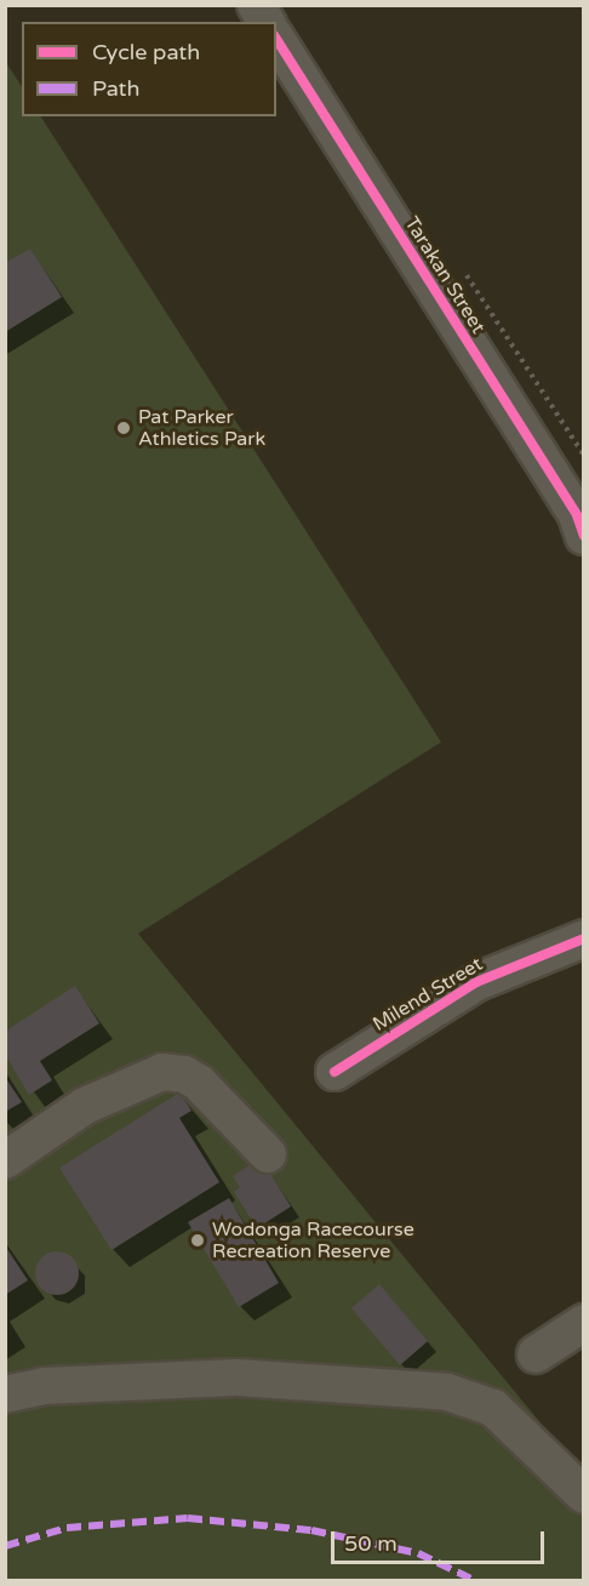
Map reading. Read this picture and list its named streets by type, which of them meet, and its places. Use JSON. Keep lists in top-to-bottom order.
{
  "streets": {
    "street": ["Tarakan Street", "Milend Street"]
  },
  "places": ["Pat Parker Athletics Park", "Wodonga Racecourse Recreation Reserve"],
  "legend": ["Cycle path", "Path"],
  "scale_bar": "50 m"
}
